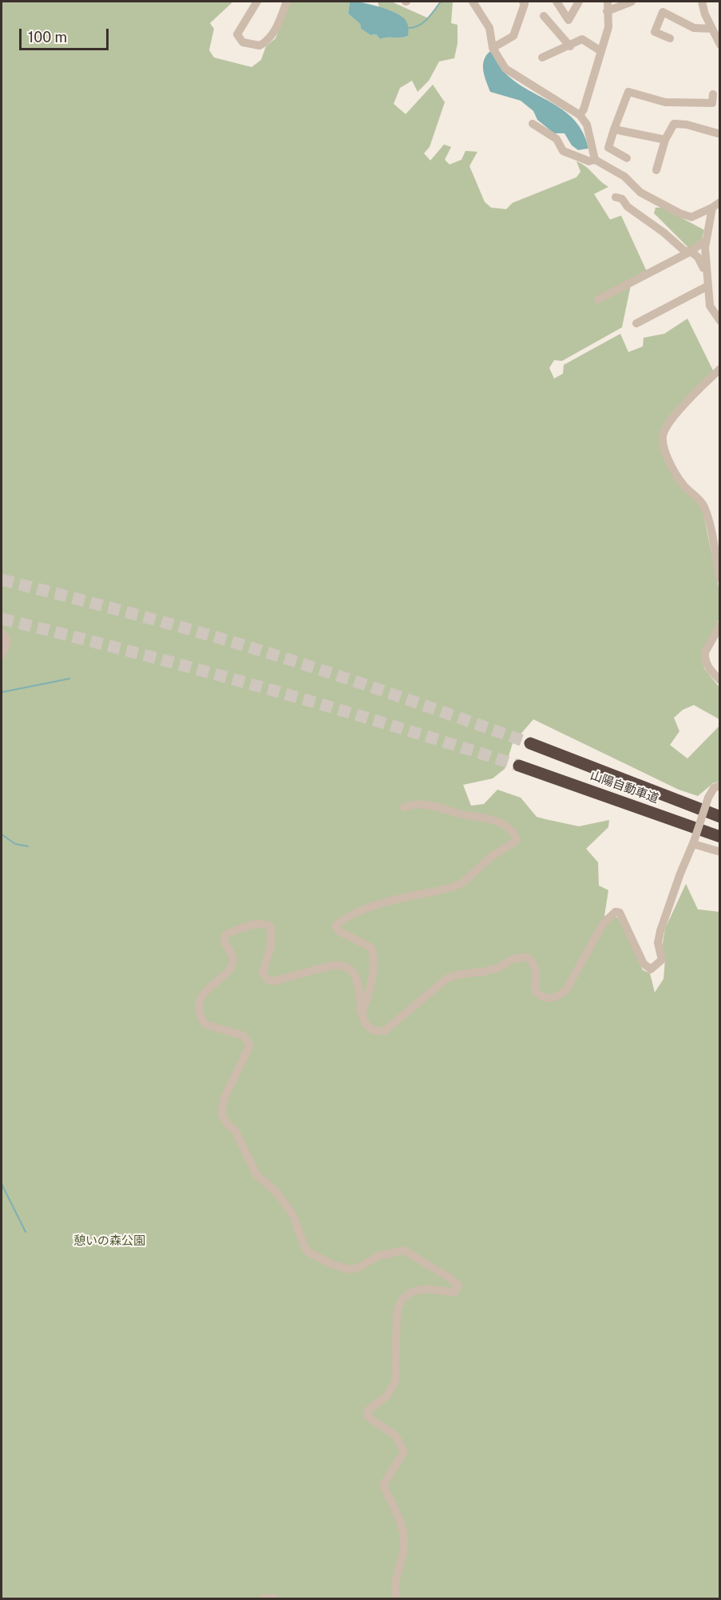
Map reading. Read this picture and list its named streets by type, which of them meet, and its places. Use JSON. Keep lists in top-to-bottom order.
{
  "streets": {
    "highway": ["山陽自動車道"]
  },
  "parks": ["憩いの森公園"],
  "scale_bar": "100 m"
}
